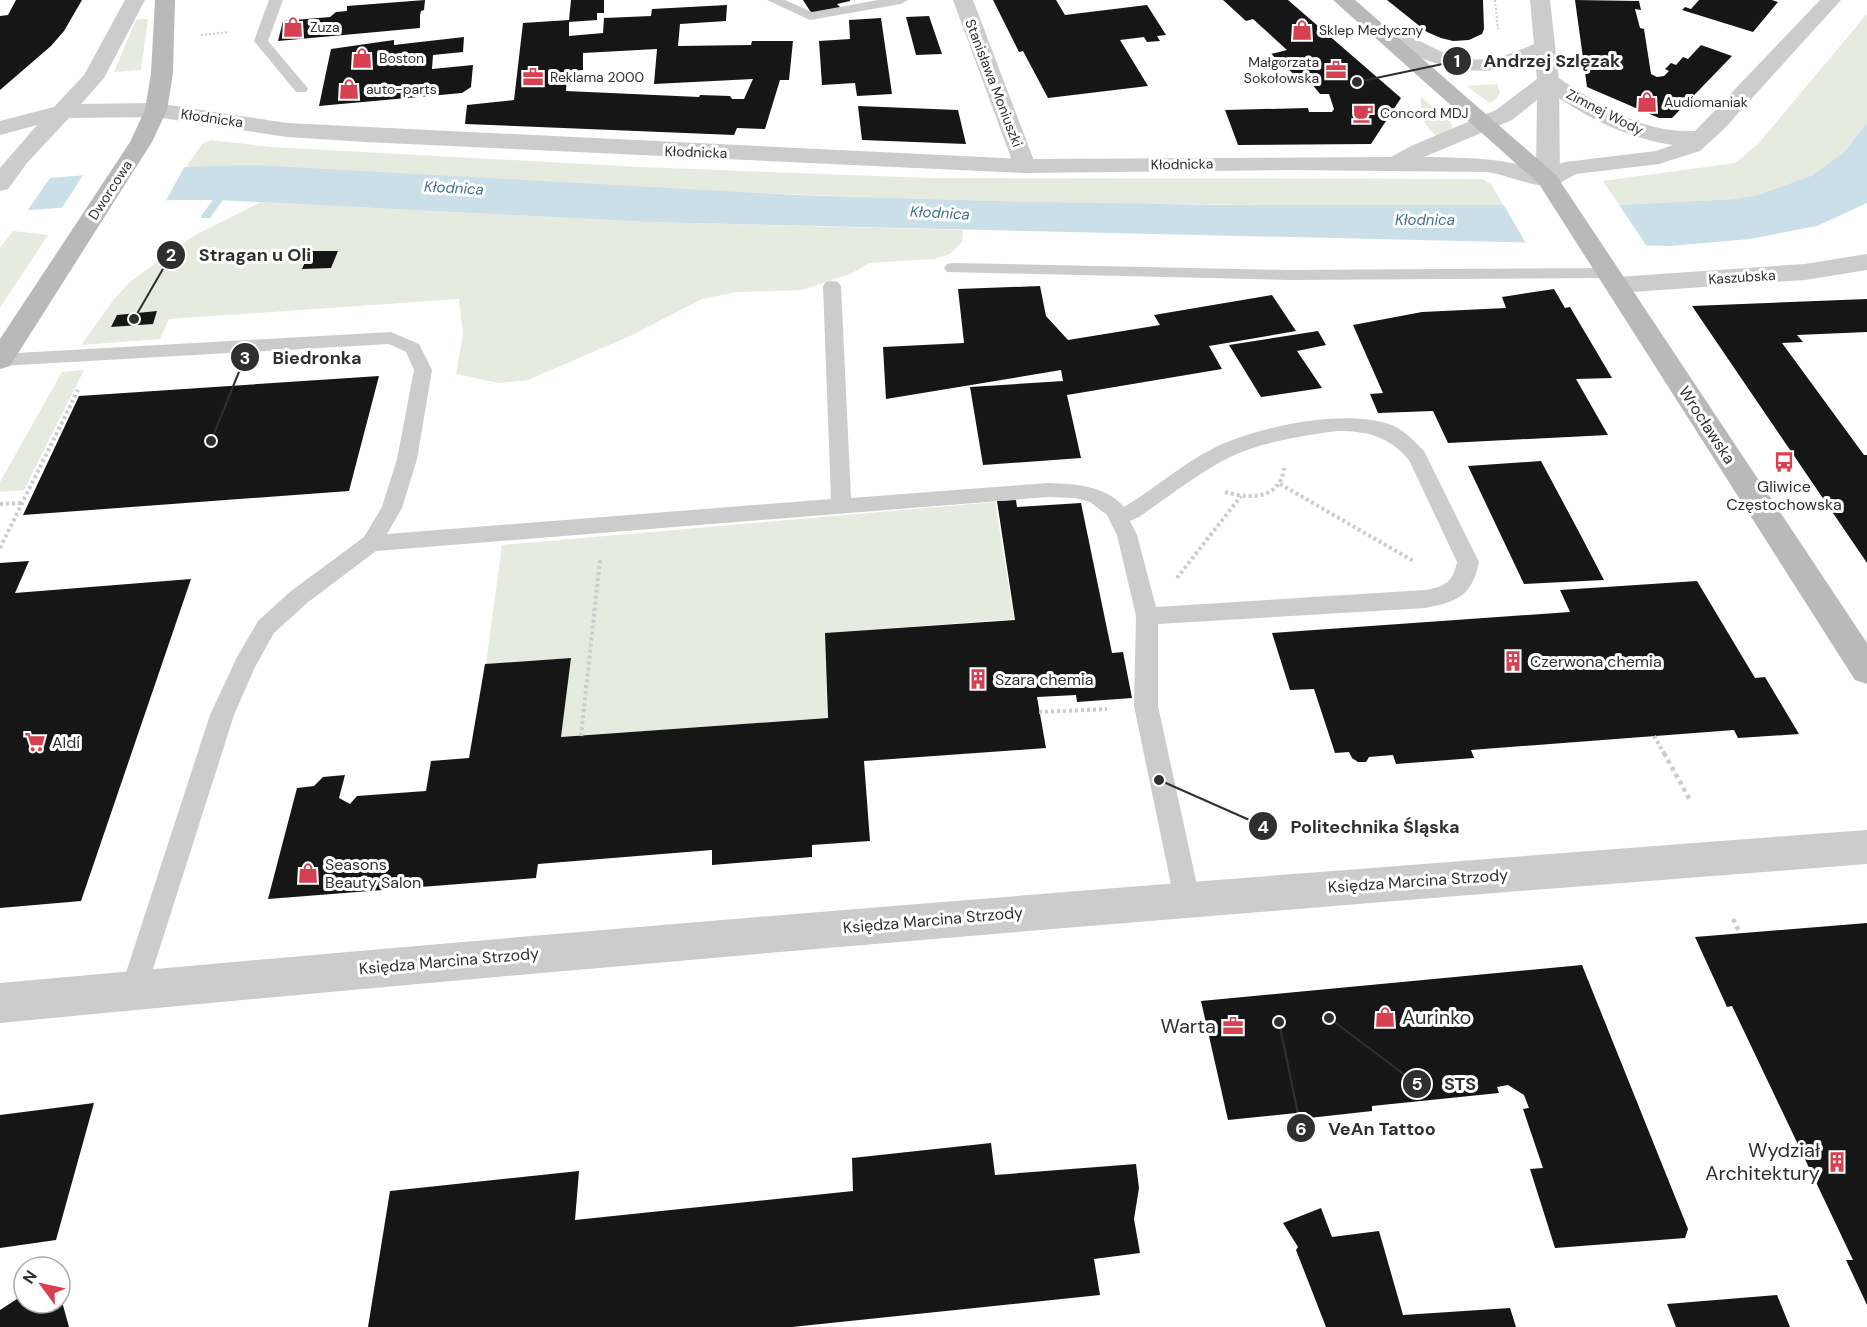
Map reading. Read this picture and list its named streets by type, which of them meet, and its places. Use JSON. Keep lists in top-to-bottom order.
{
  "streets": {
    "main road": ["Dworcowa", "Wrocławska"],
    "street": [
      "Stanisława Moniuszki",
      "Zimnej Wody",
      "Kłodnicka",
      "Kaszubska",
      "Księdza Marcina Strzody"
    ]
  },
  "crossings": [
    ["Stanisława Moniuszki", "Kłodnicka"],
    ["Zimnej Wody", "Kłodnicka"],
    ["Zimnej Wody", "Wrocławska"],
    ["Kłodnicka", "Dworcowa"],
    ["Kłodnicka", "Wrocławska"],
    ["Kaszubska", "Wrocławska"]
  ],
  "water": ["Kłodnica"],
  "places": {
    "shop": [
      "Zuza",
      "Sklep Medyczny",
      "Boston",
      "auto-parts",
      "Audiomaniak",
      "Seasons Beauty Salon",
      "Aurinko"
    ],
    "office": ["Małgorzata Sokołowska", "Reklama 2000", "Warta"],
    "other": [
      "Andrzej Szlęzak",
      "Stragan u Oli",
      "Biedronka",
      "Politechnika Śląska",
      "STS",
      "VeAn Tattoo"
    ],
    "cafe": ["Concord MDJ"],
    "bus stop": ["Gliwice Częstochowska"],
    "building": ["Czerwona chemia", "Szara chemia", "Wydział Architektury"],
    "supermarket": ["Aldi"]
  },
  "north": "top left"
}
